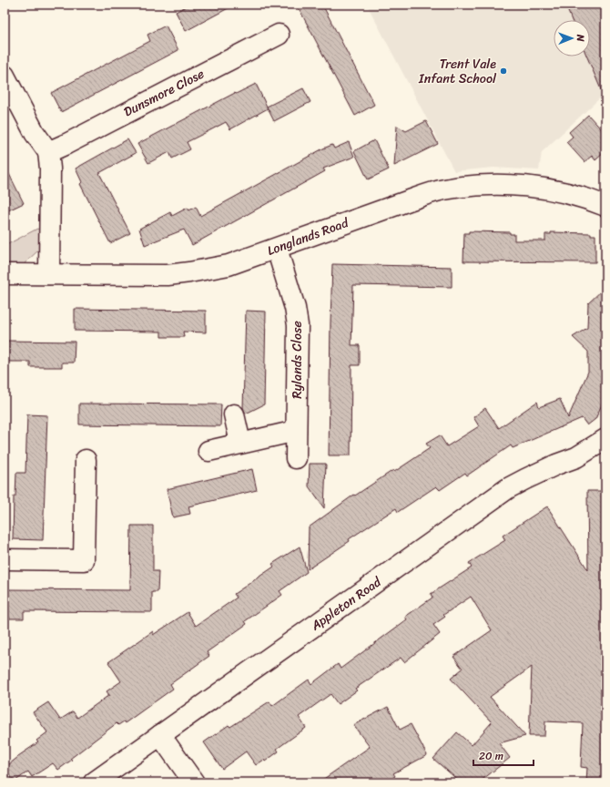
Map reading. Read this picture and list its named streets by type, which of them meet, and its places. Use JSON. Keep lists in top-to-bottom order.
{
  "streets": {
    "street": [
      "Dunsmore Close",
      "Longlands Road",
      "Rylands Close",
      "Appleton Road"
    ]
  },
  "crossings": [
    ["Longlands Road", "Rylands Close"]
  ],
  "places": ["Trent Vale Infant School"],
  "scale_bar": "20 m",
  "north": "right"
}
